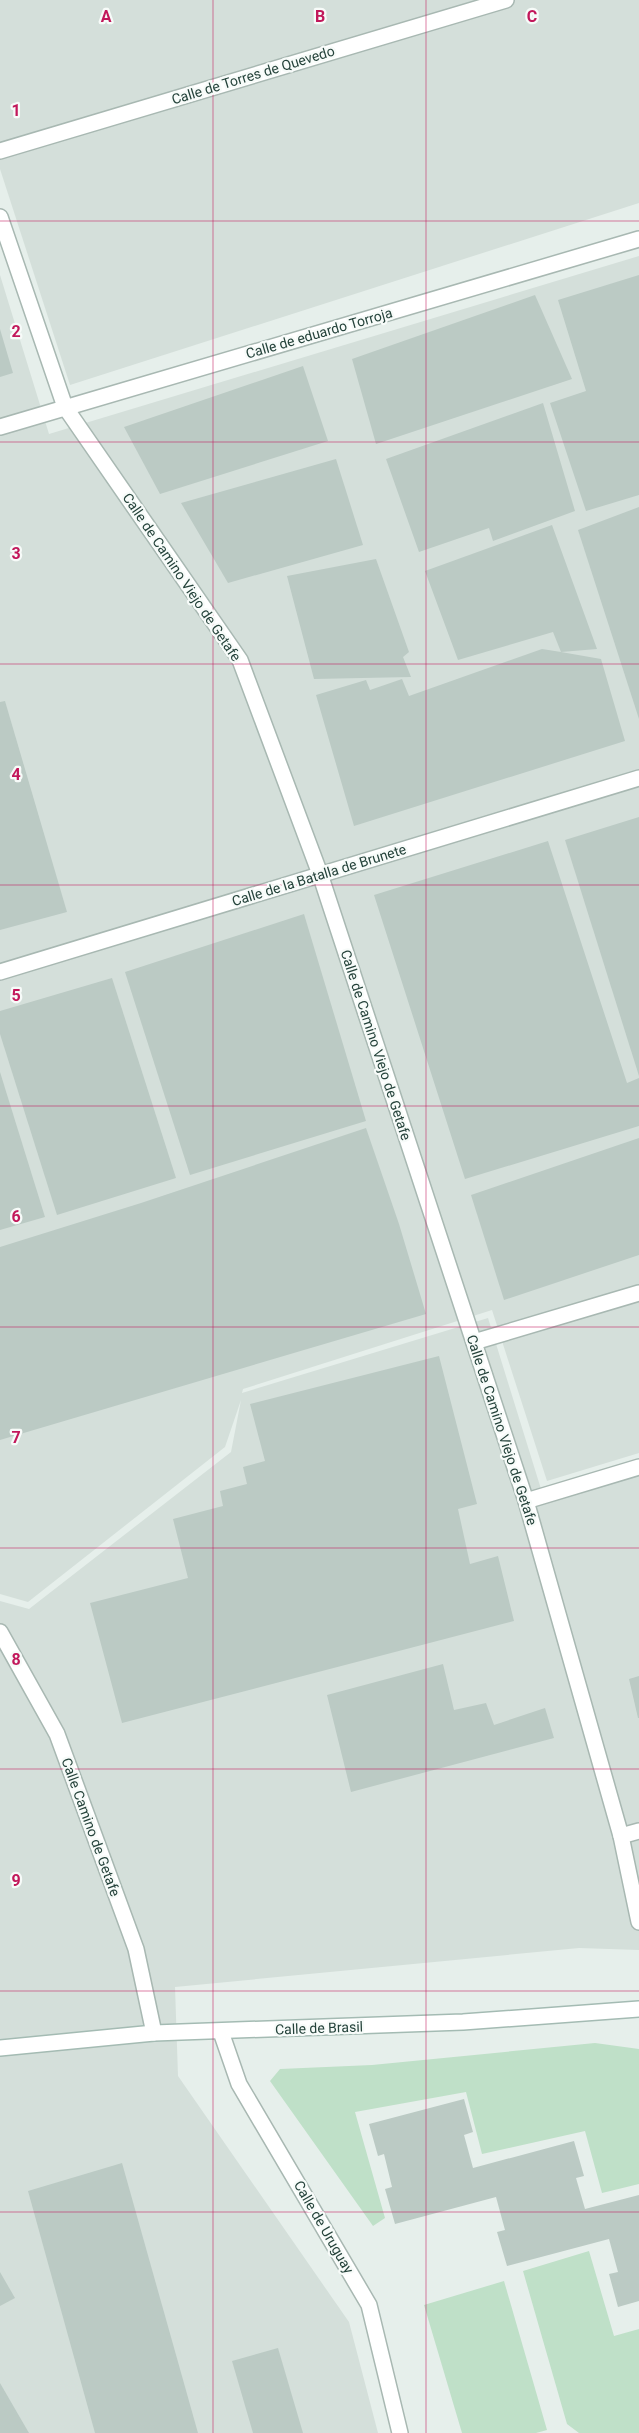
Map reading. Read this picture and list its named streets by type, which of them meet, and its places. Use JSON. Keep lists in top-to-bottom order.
{
  "streets": {
    "street": [
      "Calle de Torres de Quevedo",
      "Calle de eduardo Torroja",
      "Calle de Camino Viejo de Getafe",
      "Calle de la Batalla de Brunete",
      "Calle Camino de Getafe",
      "Calle de Brasil",
      "Calle de Uruguay"
    ]
  },
  "crossings": [
    ["Calle de eduardo Torroja", "Calle de Camino Viejo de Getafe"],
    ["Calle de Camino Viejo de Getafe", "Calle de la Batalla de Brunete"],
    ["Calle Camino de Getafe", "Calle de Brasil"],
    ["Calle de Brasil", "Calle de Uruguay"]
  ],
  "grid": {
    "columns": ["A", "B", "C"],
    "rows": [
      "1",
      "2",
      "3",
      "4",
      "5",
      "6",
      "7",
      "8",
      "9"
    ]
  }
}
